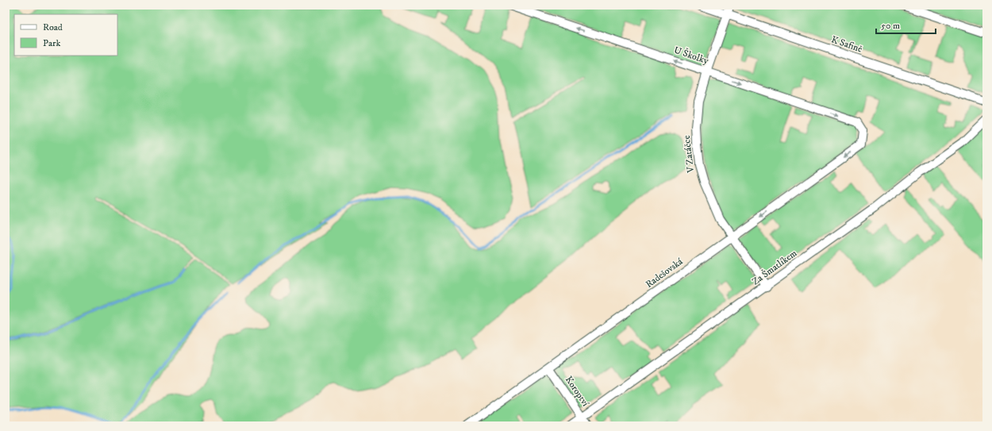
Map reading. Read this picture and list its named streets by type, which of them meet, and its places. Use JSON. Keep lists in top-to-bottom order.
{
  "streets": {
    "street": [
      "K Safině",
      "U Školky",
      "V Zatáčce",
      "Za Šmatlíkem",
      "Radešovská",
      "Koroptví"
    ]
  },
  "crossings": [
    ["K Safině", "V Zatáčce"],
    ["U Školky", "V Zatáčce"],
    ["U Školky", "Radešovská"],
    ["V Zatáčce", "Za Šmatlíkem"],
    ["V Zatáčce", "Radešovská"],
    ["Za Šmatlíkem", "Koroptví"],
    ["Radešovská", "Koroptví"]
  ],
  "legend": ["Road", "Park"],
  "scale_bar": "50 m"
}
